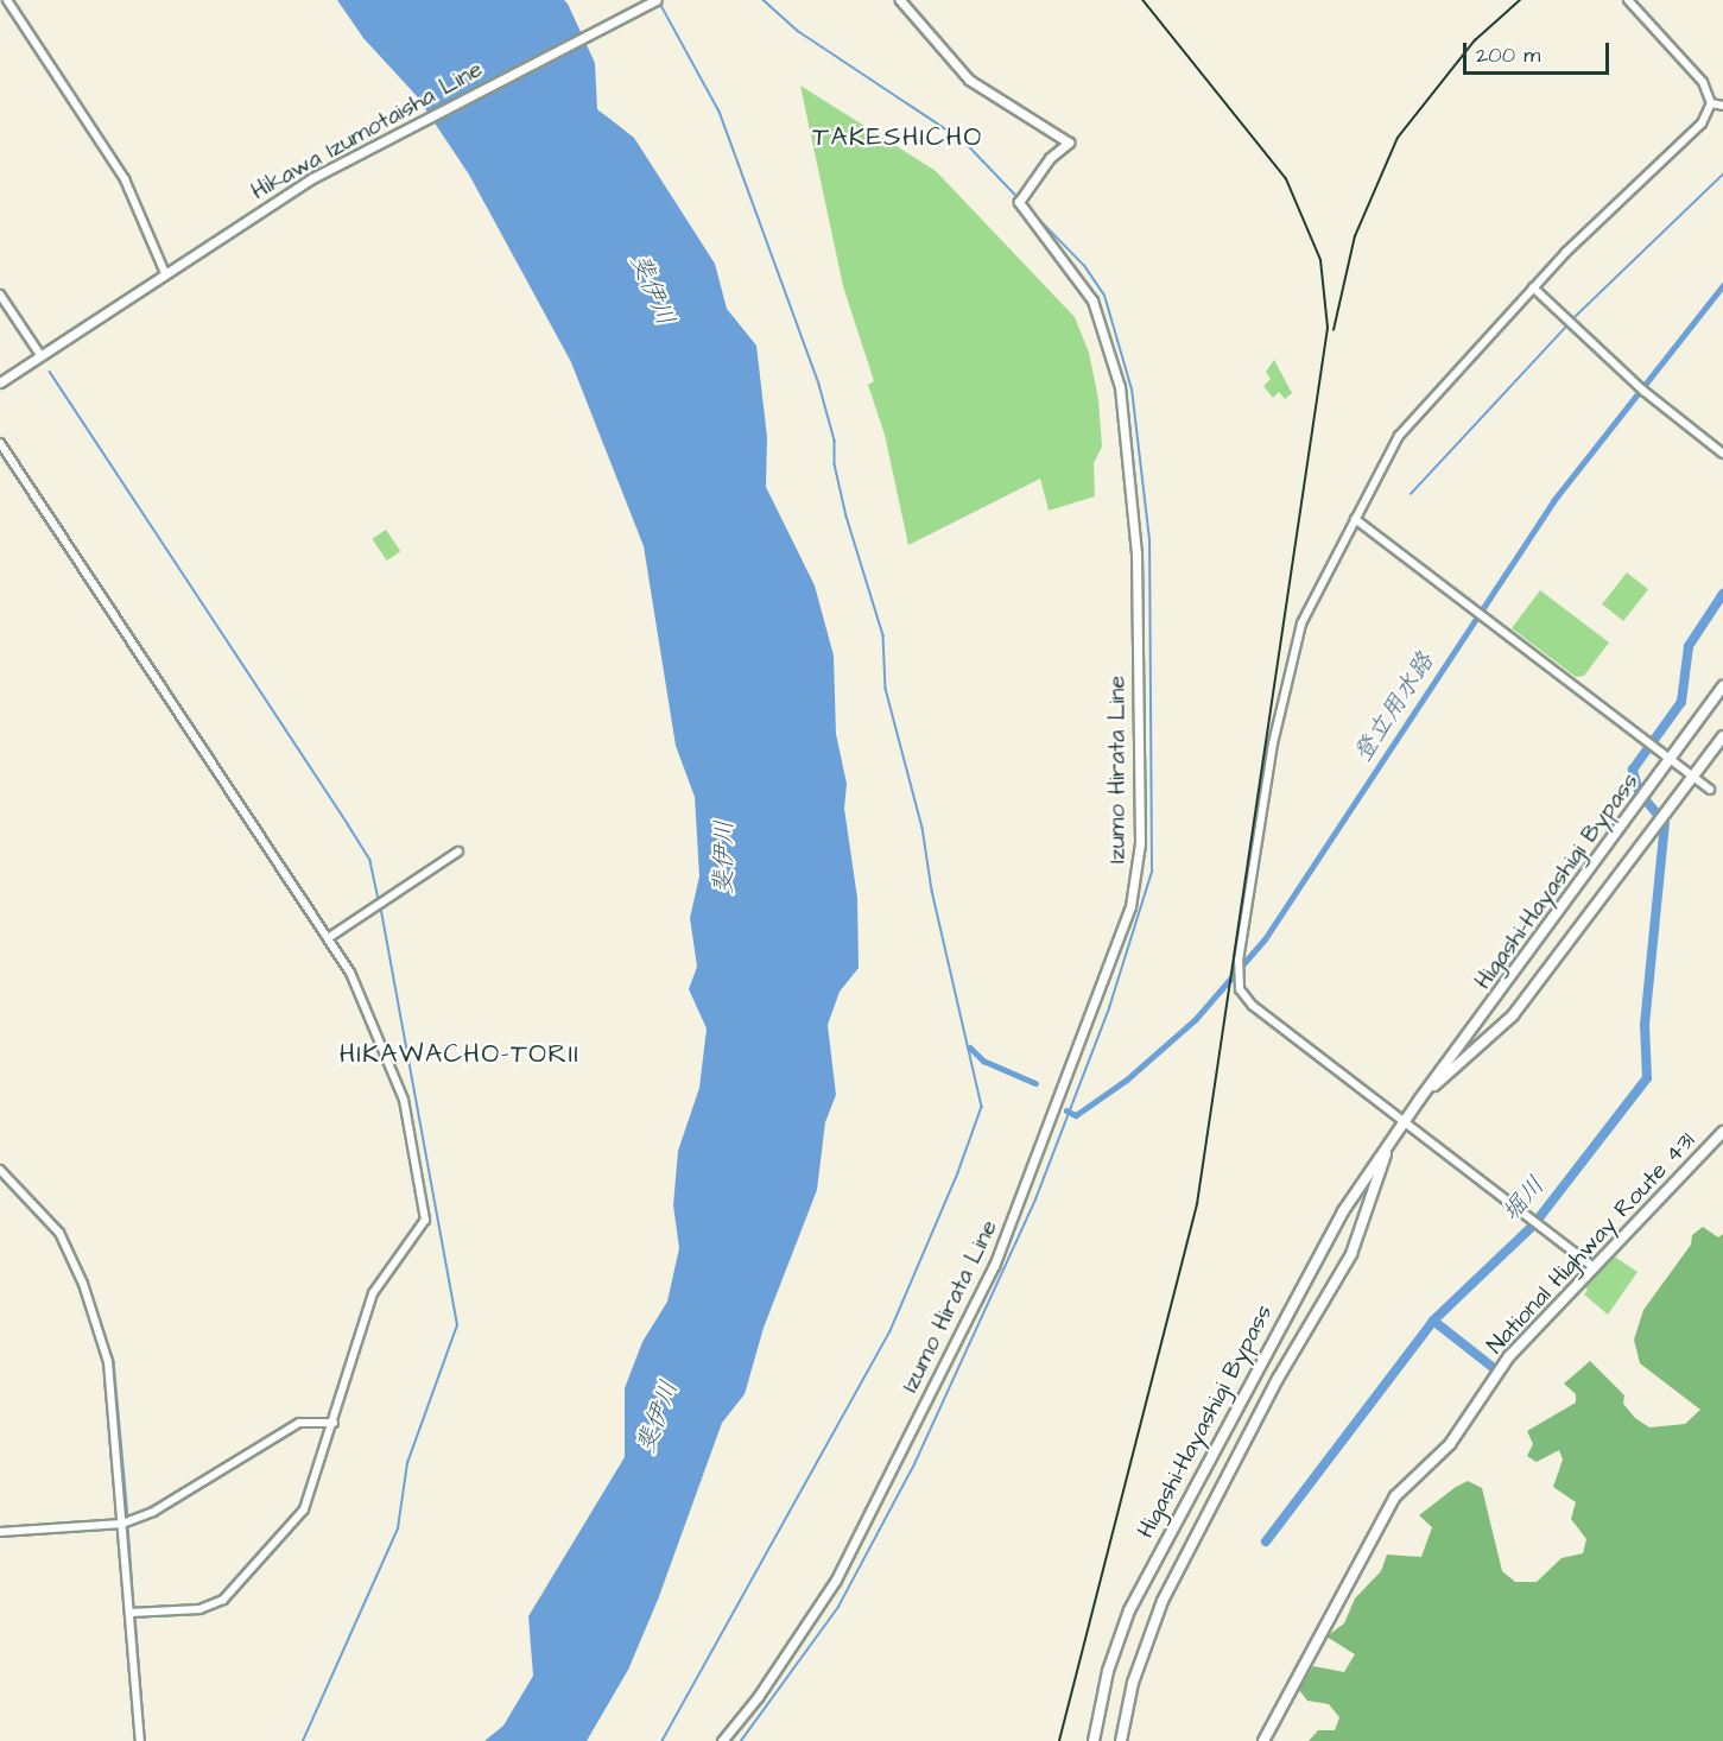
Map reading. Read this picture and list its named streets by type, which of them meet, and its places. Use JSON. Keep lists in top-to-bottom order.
{
  "streets": {
    "highway": ["Higashi-Hayashigi Bypass", "National Highway Route 431"],
    "main road": ["Hikawa Izumotaisha Line", "Izumo Hirata Line"]
  },
  "districts": ["TAKESHICHO", "HIKAWACHO-TORII"],
  "water": ["斐伊川", "登立用水路", "堀川"],
  "scale_bar": "200 m"
}
